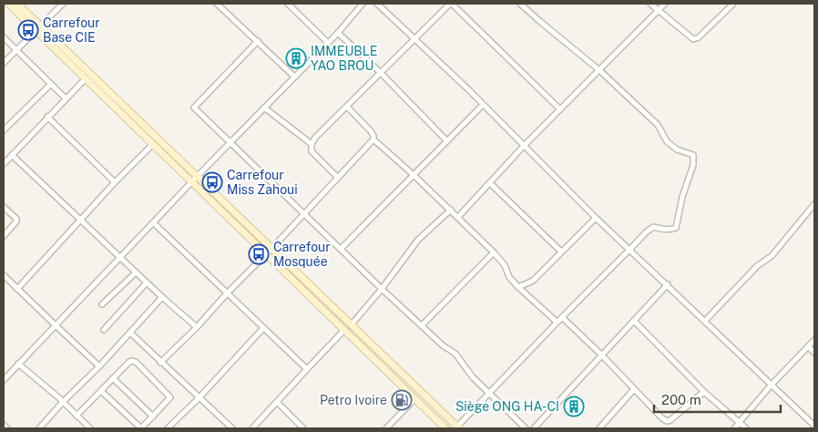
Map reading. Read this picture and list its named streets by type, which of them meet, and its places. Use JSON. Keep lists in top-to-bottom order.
{
  "places": {
    "bus stop": ["Carrefour Base CIE", "Carrefour Miss Zahoui", "Carrefour Mosquée"],
    "building": ["IMMEUBLE YAO BROU", "Siège ONG HA-CI"],
    "fuel station": ["Petro Ivoire"]
  },
  "scale_bar": "200 m"
}
